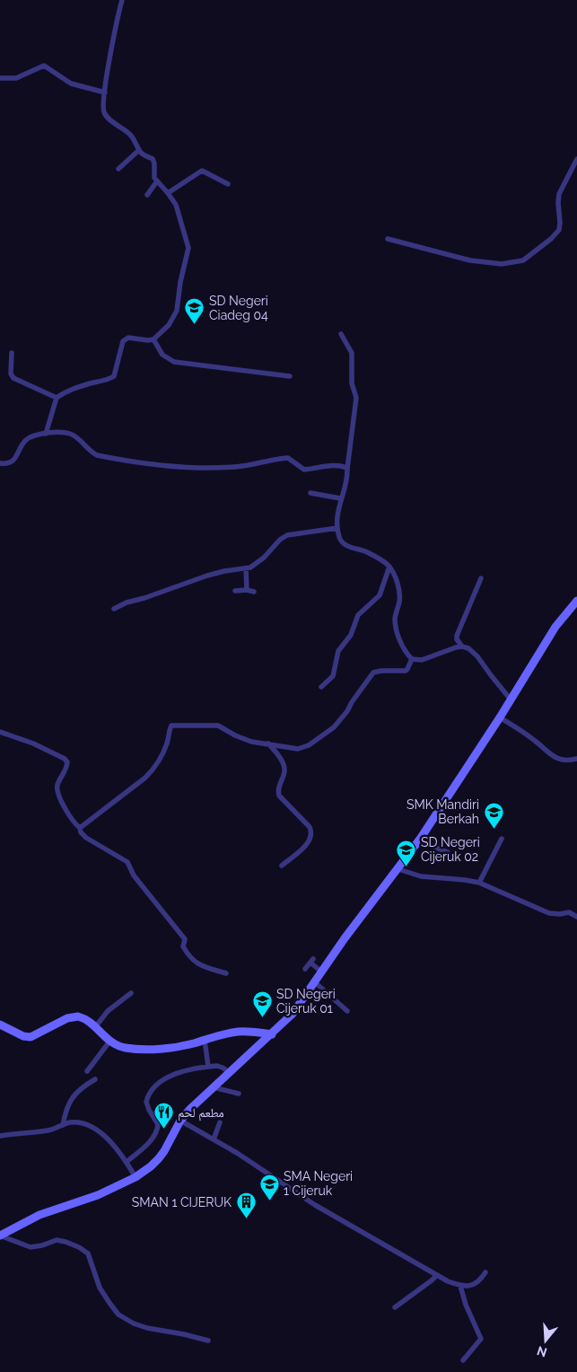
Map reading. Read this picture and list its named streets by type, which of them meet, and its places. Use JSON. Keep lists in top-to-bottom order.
{
  "places": {
    "school or university": [
      "SD Negeri Ciadeg 04",
      "SMK Mandiri Berkah",
      "SD Negeri Cijeruk 02",
      "SD Negeri Cijeruk 01",
      "SMA Negeri 1 Cijeruk"
    ],
    "restaurant": ["مطعم لحم"],
    "building": ["SMAN 1 CIJERUK"]
  },
  "north": "bottom"
}
